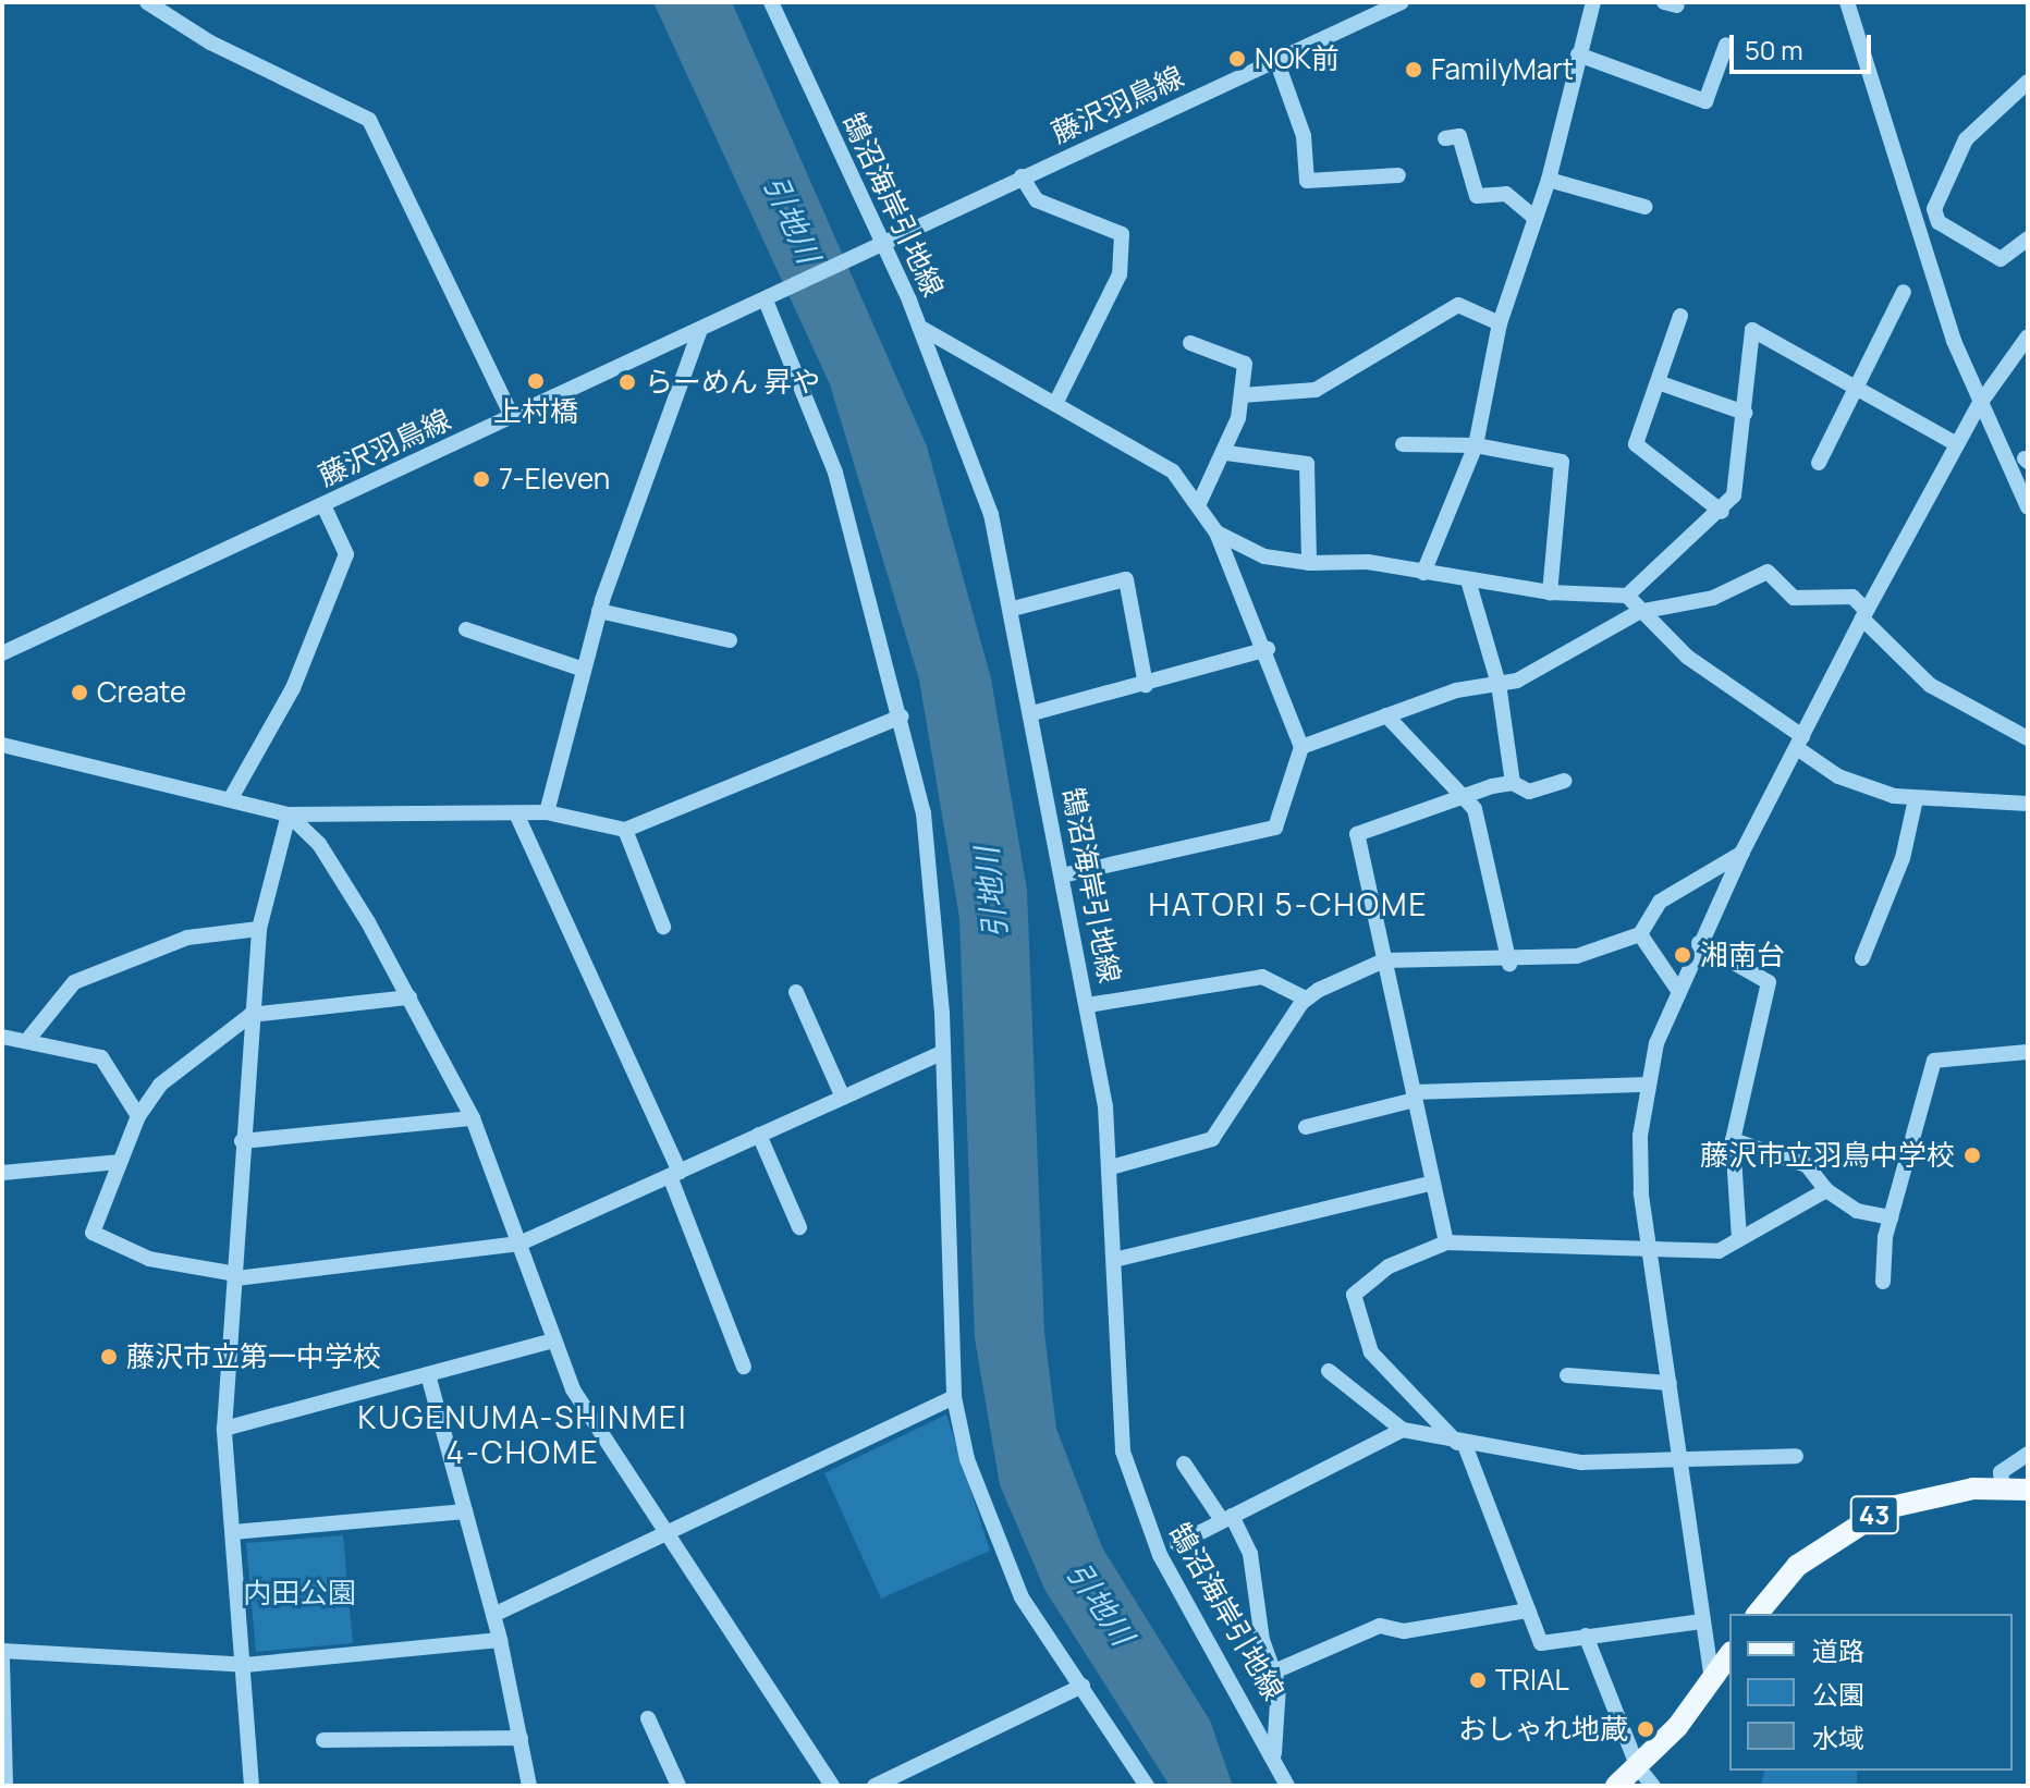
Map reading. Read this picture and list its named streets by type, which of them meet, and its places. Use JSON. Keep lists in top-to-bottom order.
{
  "streets": {
    "main road": ["43"],
    "street": ["藤沢羽鳥線", "鵠沼海岸引地線"]
  },
  "crossings": [
    ["藤沢羽鳥線", "鵠沼海岸引地線"]
  ],
  "districts": ["HATORI 5-CHOME", "KUGENUMA-SHINMEI 4-CHOME"],
  "water": ["引地川"],
  "parks": ["内田公園"],
  "places": [
    "NOK前",
    "FamilyMart",
    "上村橋",
    "らーめん 昇や",
    "7-Eleven",
    "Create",
    "湘南台",
    "藤沢市立羽鳥中学校",
    "藤沢市立第一中学校",
    "TRIAL",
    "おしゃれ地蔵"
  ],
  "legend": ["道路", "公園", "水域"],
  "scale_bar": "50 m"
}
